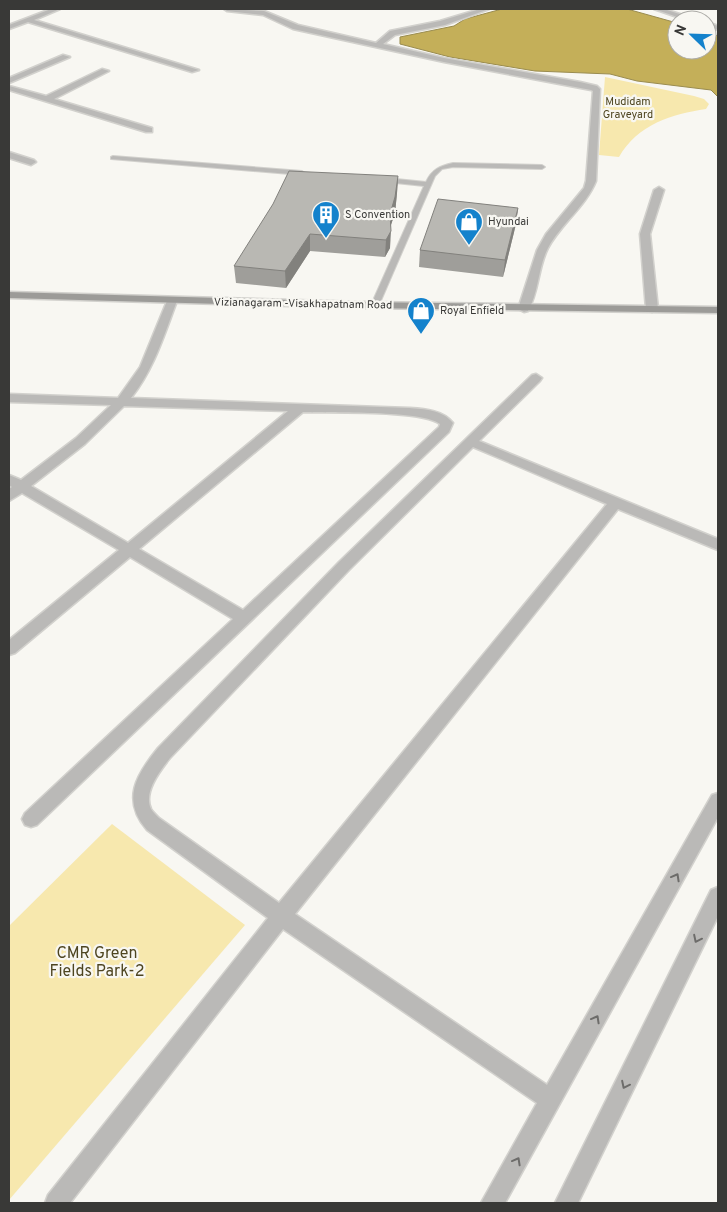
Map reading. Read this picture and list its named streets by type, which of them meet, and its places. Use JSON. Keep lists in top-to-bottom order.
{
  "streets": {
    "main road": ["Vizianagaram -Visakhapatnam Road"]
  },
  "parks": ["Mudidam Graveyard", "CMR Green Fields Park-2"],
  "places": {
    "building": ["S Convention"],
    "shop": ["Hyundai", "Royal Enfield"]
  },
  "north": "top left"
}
